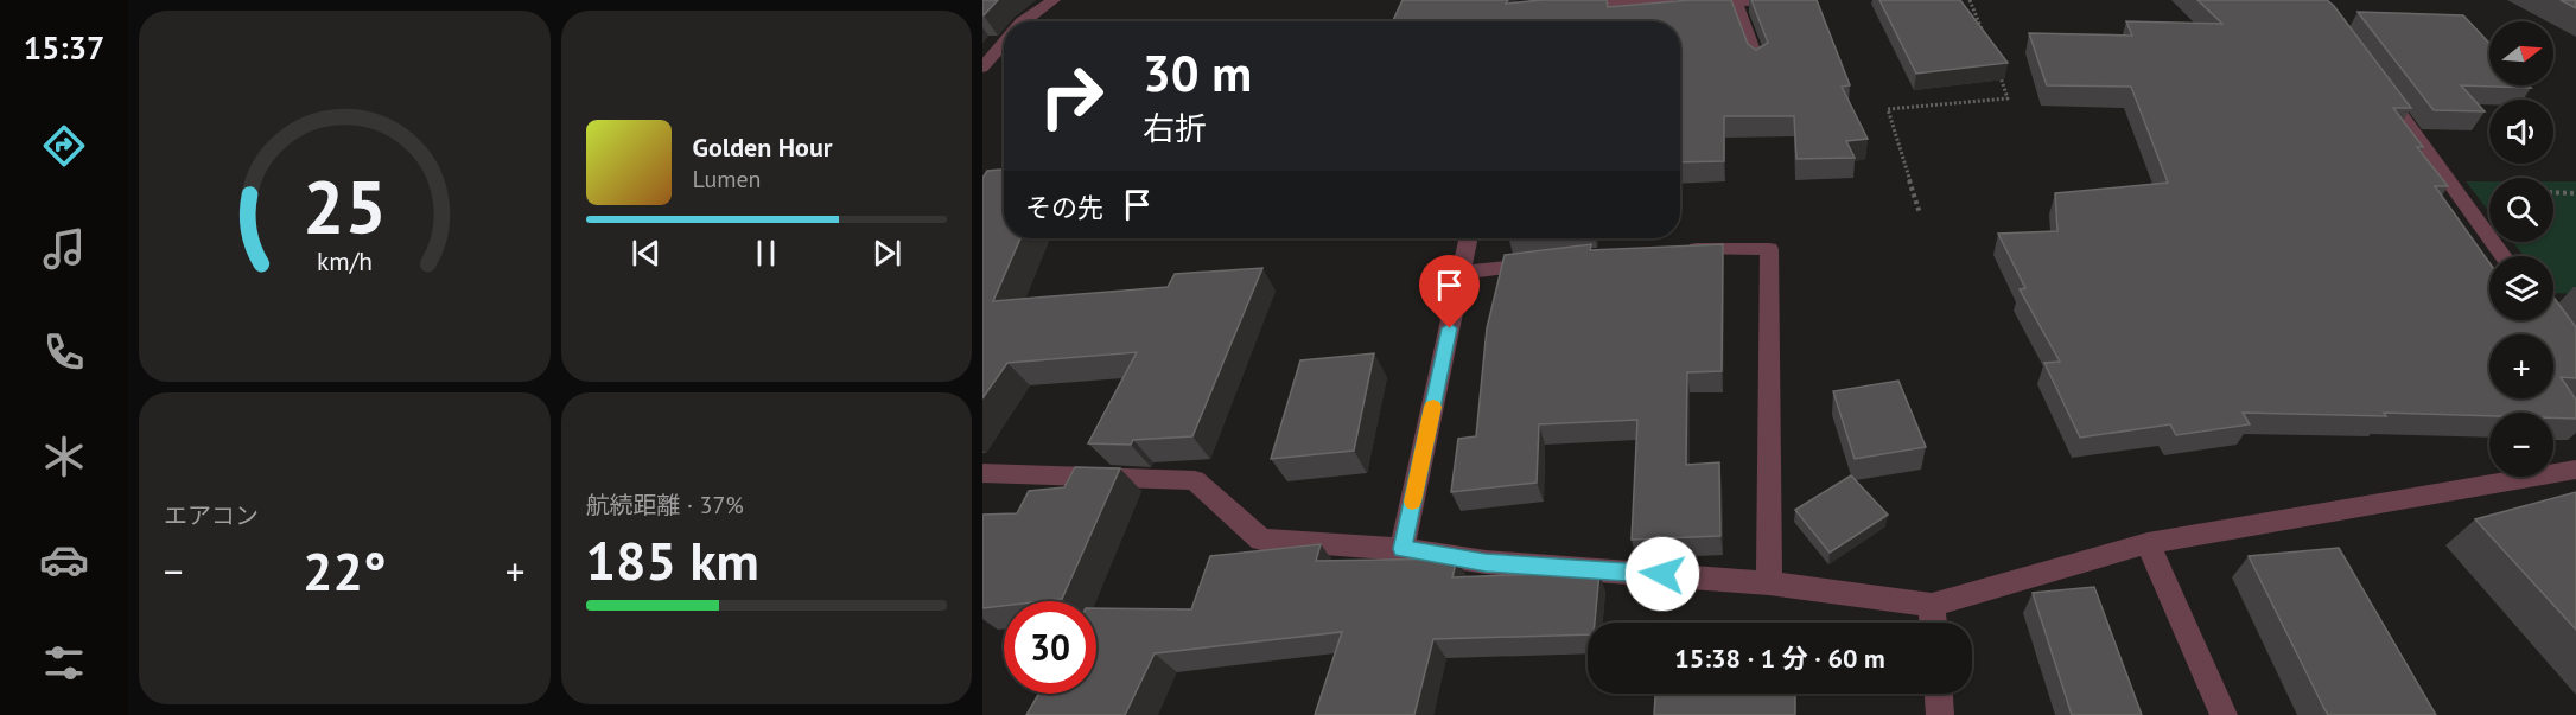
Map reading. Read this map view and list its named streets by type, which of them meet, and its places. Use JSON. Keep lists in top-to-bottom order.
{
  "north": "right",
  "page": {
    "tabs": "15:37",
    "map_buttons": ["+", "−"],
    "turn": ["30 m", "右折"],
    "song": ["Golden Hour", "Lumen"],
    "then": "その先",
    "tile": [
      "エアコン",
      ["航続距離 · 37%", "185 km"]
    ],
    "heat": ["−", "22°", "+"],
    "limit": "30",
    "trip": "15:38 · 1 分 · 60 m",
    "gauge": ["25", "km/h"]
  }
}
